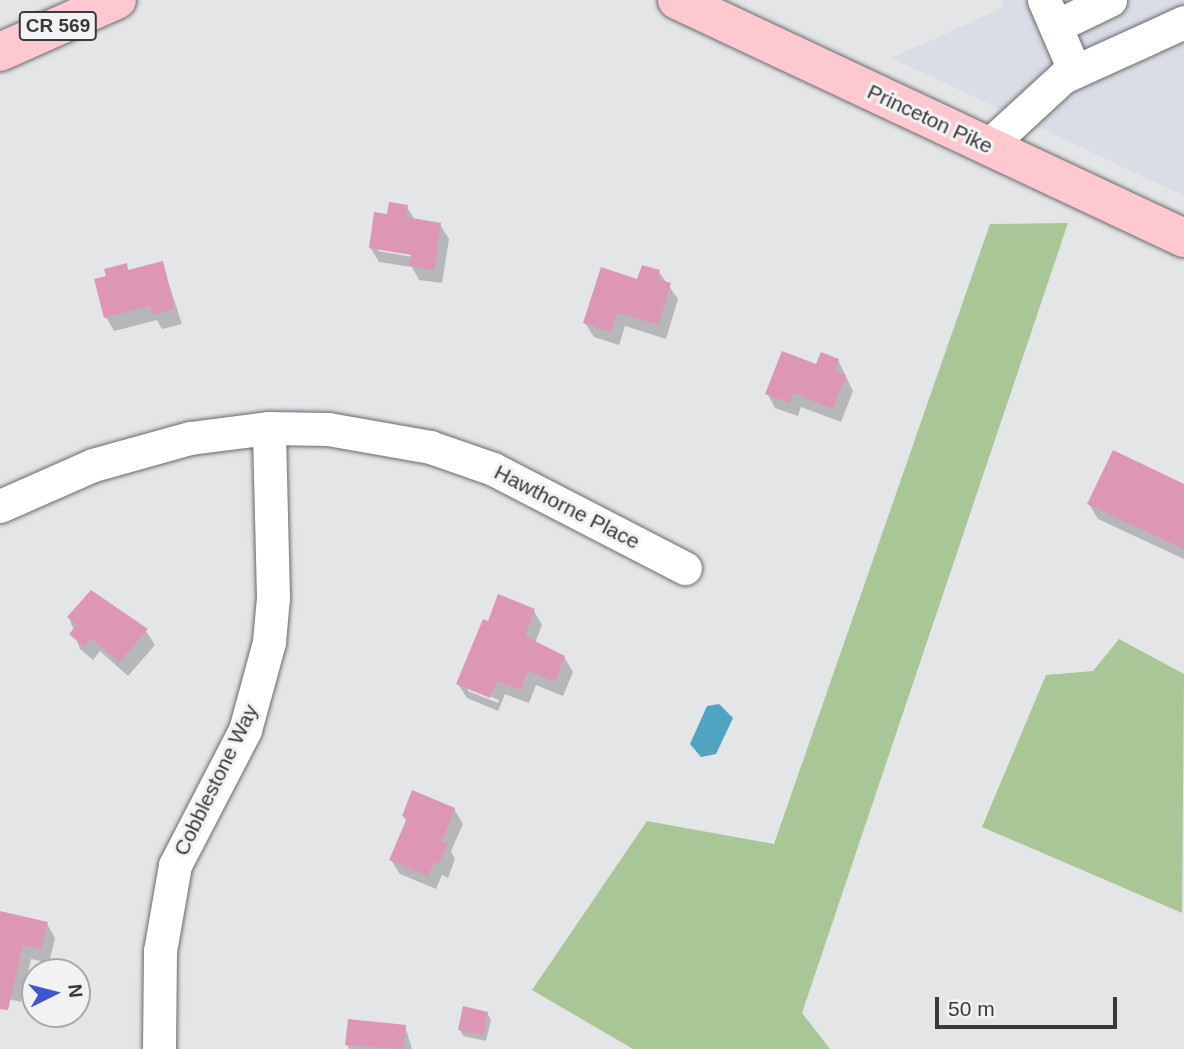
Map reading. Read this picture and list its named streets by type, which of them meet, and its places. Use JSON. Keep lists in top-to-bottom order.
{
  "streets": {
    "main road": ["CR 569", "Princeton Pike"],
    "street": ["Hawthorne Place", "Cobblestone Way"]
  },
  "crossings": [
    ["Hawthorne Place", "Cobblestone Way"]
  ],
  "scale_bar": "50 m",
  "north": "right"
}
